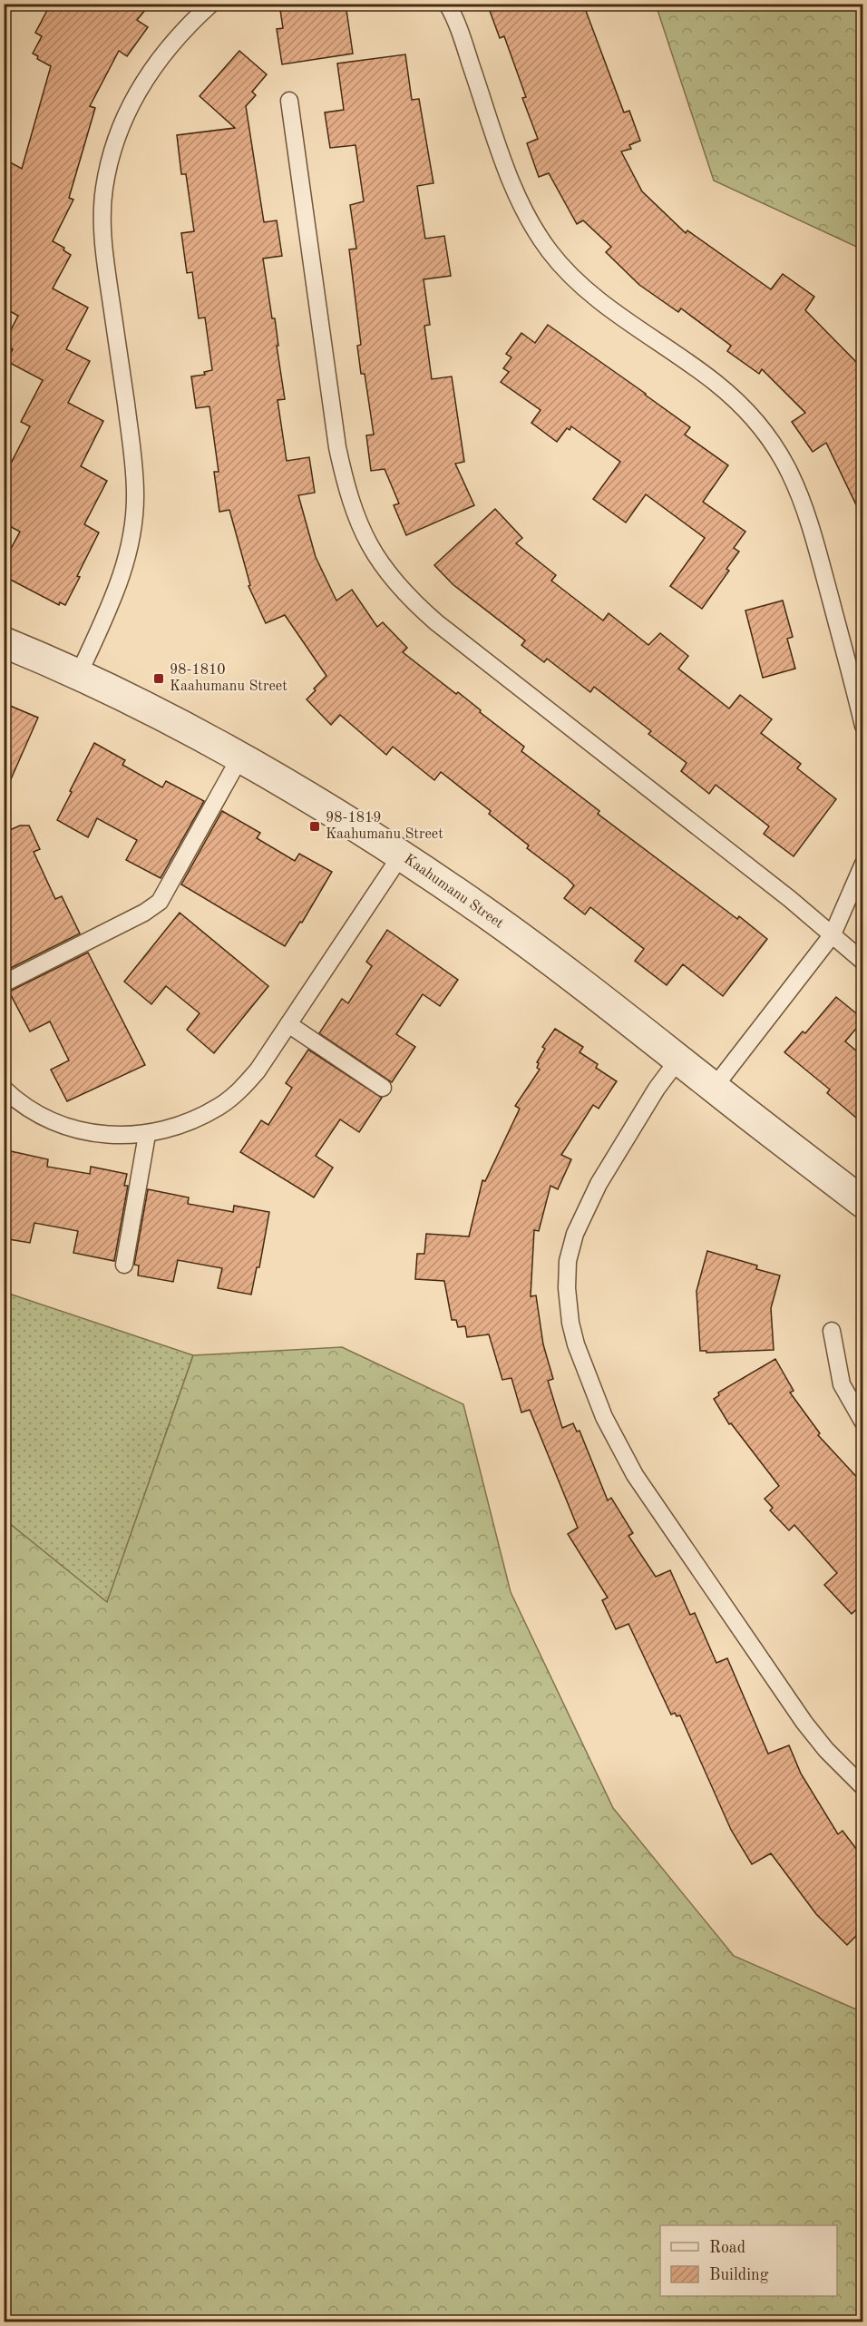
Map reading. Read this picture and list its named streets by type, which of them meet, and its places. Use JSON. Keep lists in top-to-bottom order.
{
  "streets": {
    "street": ["Kaahumanu Street"]
  },
  "places": {
    "transit": ["98-1810 Kaahumanu Street", "98-1819 Kaahumanu Street"]
  },
  "legend": ["Road", "Building"]
}
